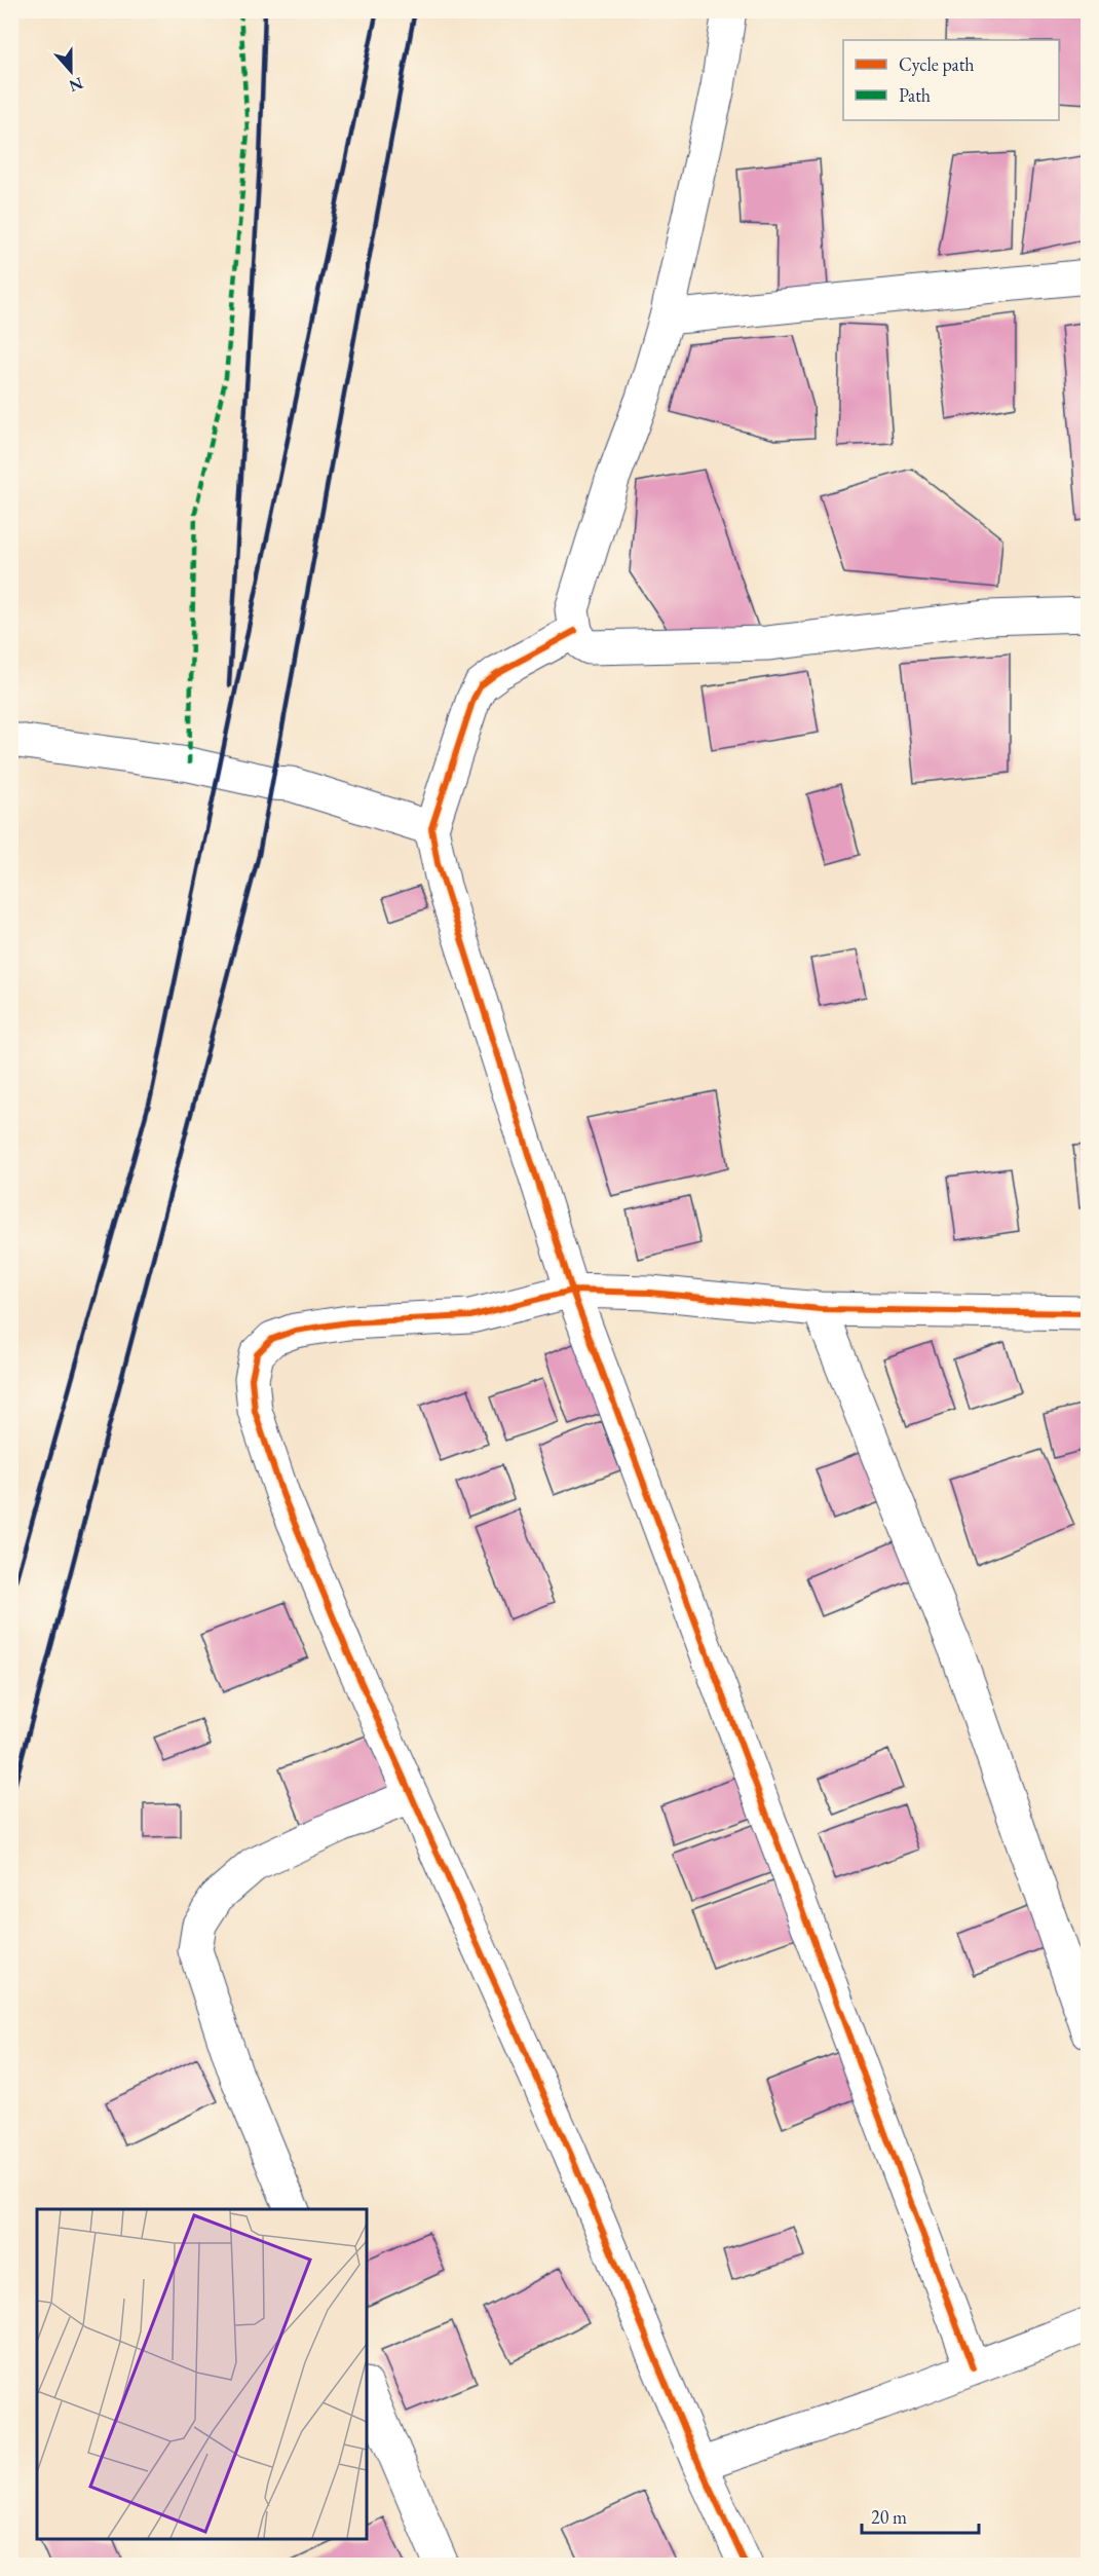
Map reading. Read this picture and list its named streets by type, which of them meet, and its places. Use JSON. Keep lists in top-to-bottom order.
{
  "legend": ["Cycle path", "Path"],
  "scale_bar": "20 m",
  "north": "bottom"
}
